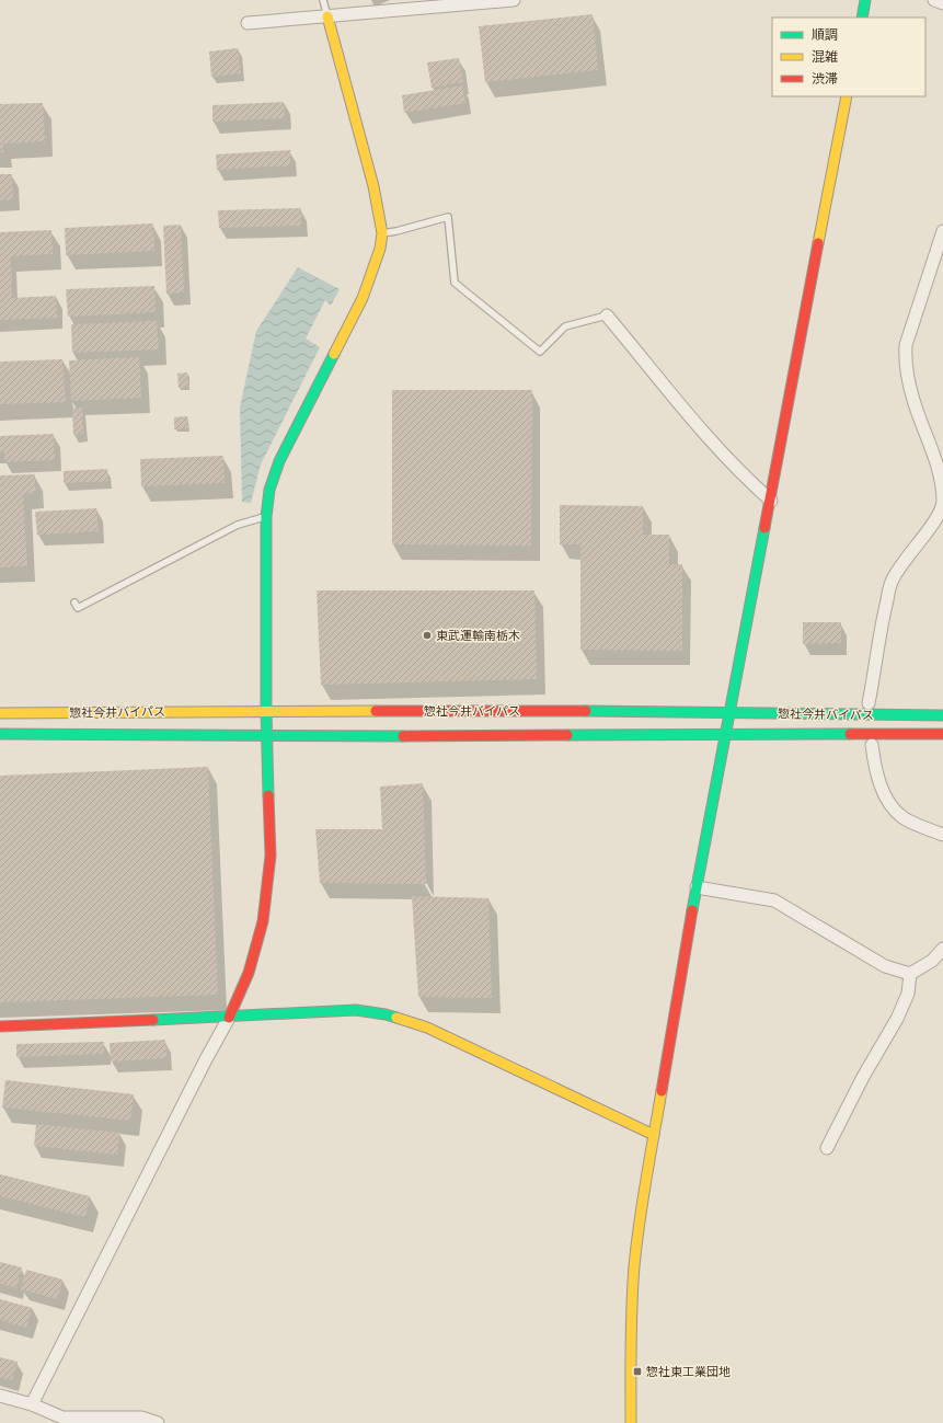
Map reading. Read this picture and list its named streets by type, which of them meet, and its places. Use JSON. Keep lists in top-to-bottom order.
{
  "streets": {
    "street": ["惣社今井バイパス"]
  },
  "places": {
    "other": ["東武運輸南栃木"],
    "transit": ["惣社東工業団地"]
  },
  "legend": ["順調", "混雑", "渋滞"]
}
